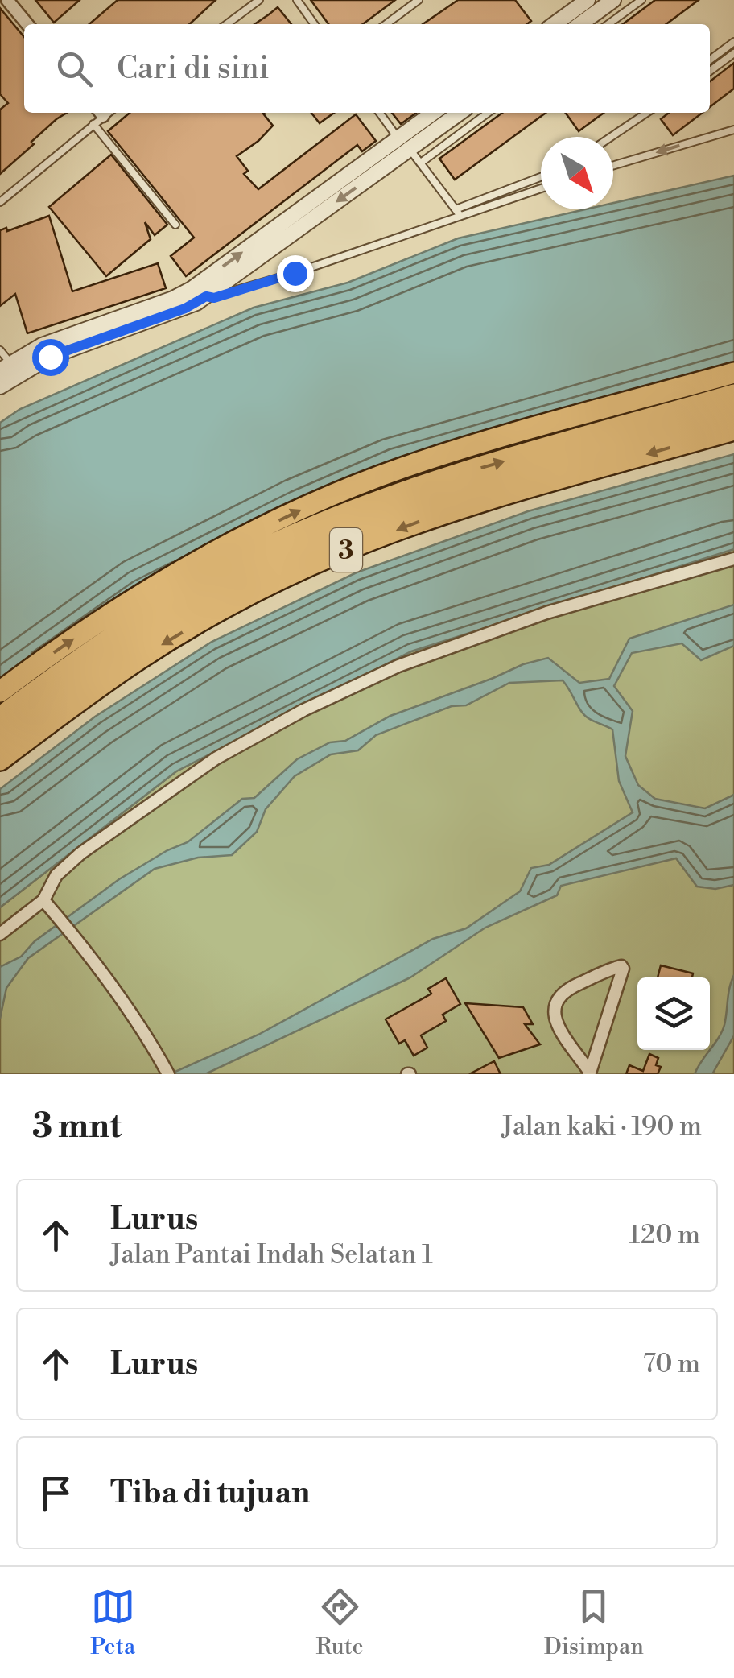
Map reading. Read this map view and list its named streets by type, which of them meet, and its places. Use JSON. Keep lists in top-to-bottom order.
{
  "streets": {
    "highway": ["3"]
  },
  "north": "bottom right",
  "page": {
    "search": "Cari di sini",
    "heading": ["3 mnt", "Jalan kaki · 190 m"],
    "list": [
      ["Lurus", "Jalan Pantai Indah Selatan 1", "120 m"],
      ["Lurus", "70 m"],
      "Tiba di tujuan"
    ],
    "nav": ["Peta", "Rute", "Disimpan"]
  }
}
